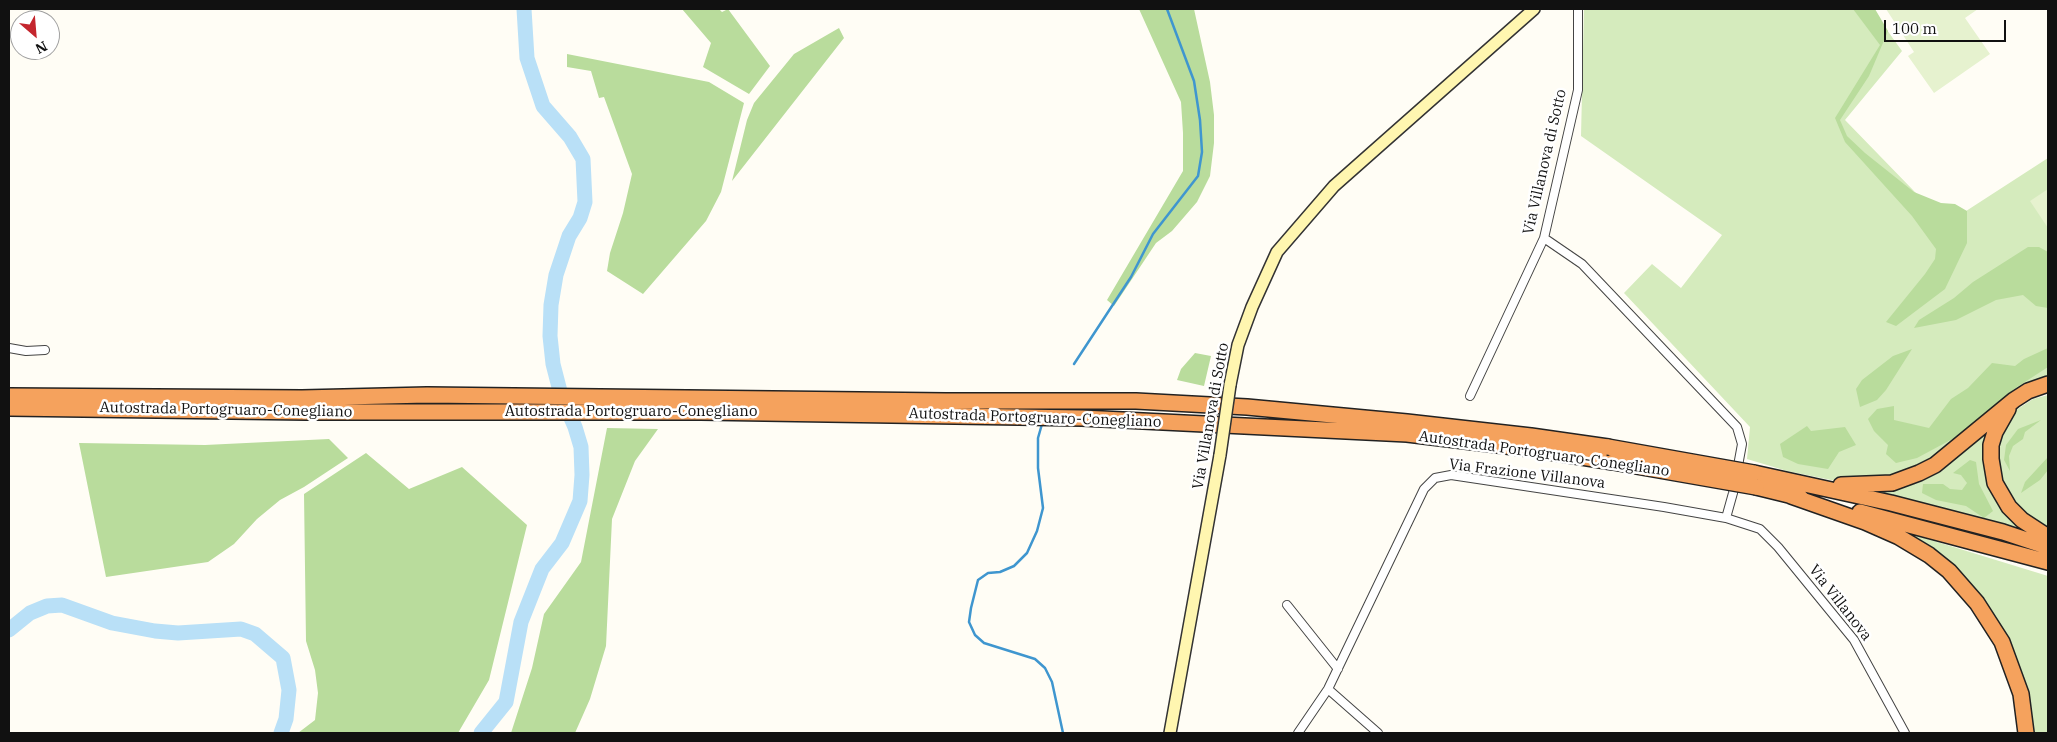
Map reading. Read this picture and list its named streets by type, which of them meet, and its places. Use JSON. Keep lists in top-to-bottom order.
{
  "streets": {
    "highway": ["Autostrada Portogruaro-Conegliano"],
    "street": ["Via Villanova di Sotto", "Via Frazione Villanova", "Via Villanova"]
  },
  "crossings": [
    ["Via Frazione Villanova", "Via Villanova"]
  ],
  "scale_bar": "100 m",
  "north": "bottom right"
}
